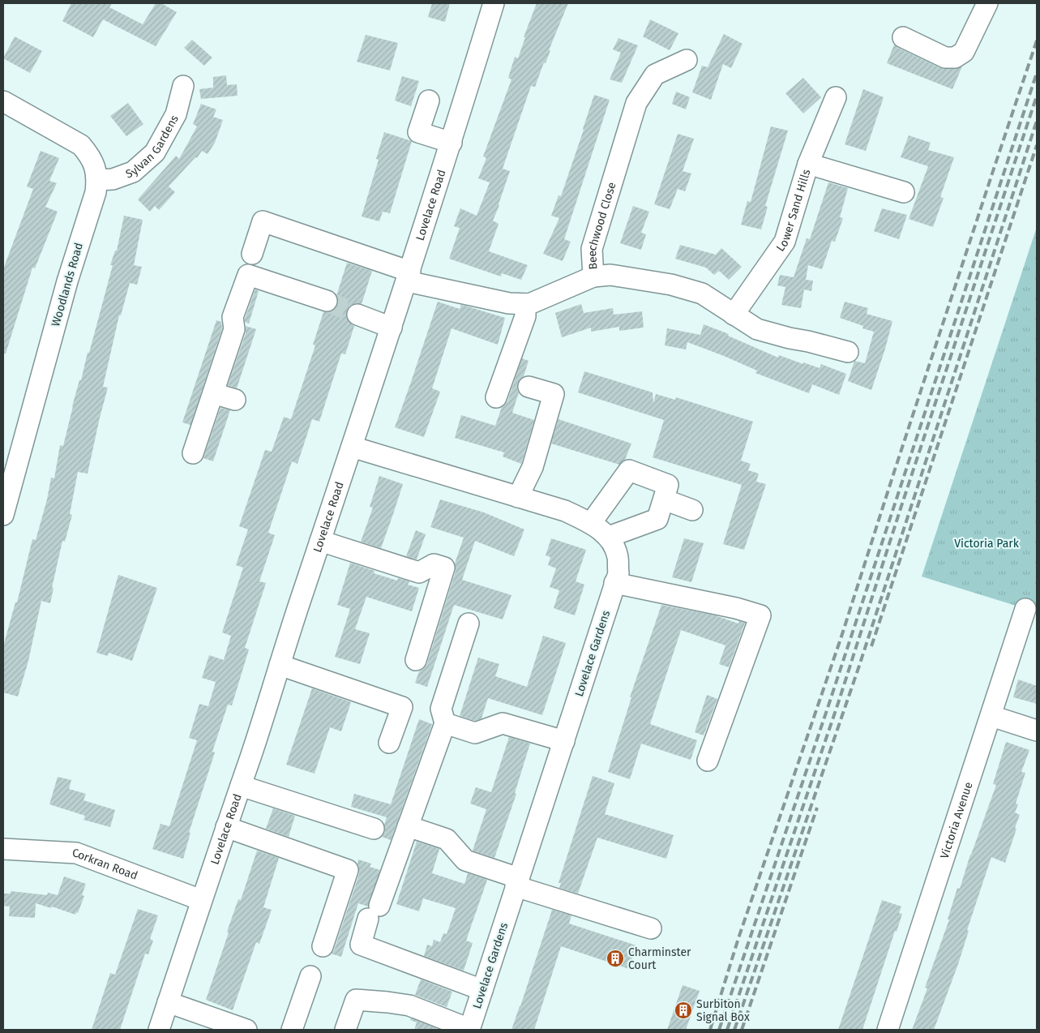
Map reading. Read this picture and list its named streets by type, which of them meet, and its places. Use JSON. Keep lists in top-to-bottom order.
{
  "streets": {
    "street": [
      "Sylvan Gardens",
      "Lovelace Road",
      "Lower Sand Hills",
      "Beechwood Close",
      "Woodlands Road",
      "Lovelace Gardens",
      "Victoria Avenue",
      "Corkran Road"
    ]
  },
  "crossings": [
    ["Sylvan Gardens", "Woodlands Road"],
    ["Lovelace Road", "Beechwood Close"],
    ["Lovelace Road", "Lovelace Gardens"],
    ["Lovelace Road", "Corkran Road"]
  ],
  "parks": ["Victoria Park"],
  "places": {
    "building": ["Charminster Court", "Surbiton Signal Box"]
  }
}
